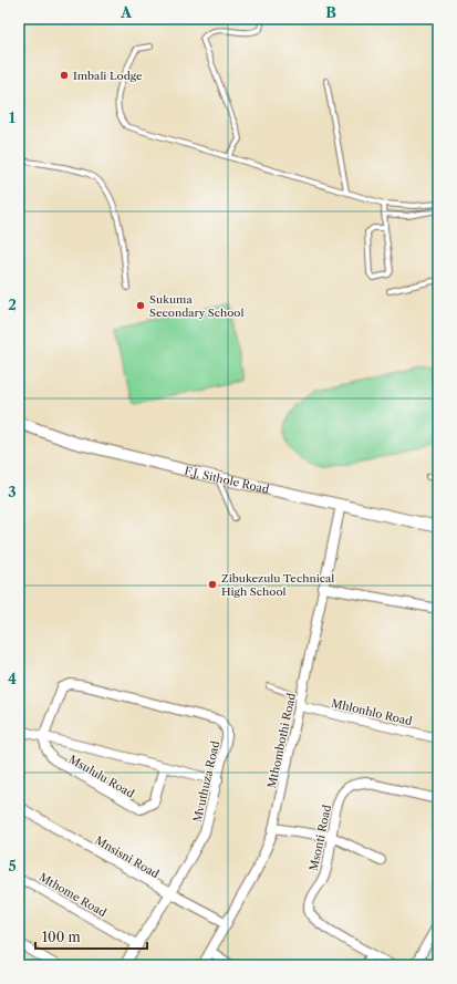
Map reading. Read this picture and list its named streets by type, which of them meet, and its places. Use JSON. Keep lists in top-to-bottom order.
{
  "streets": {
    "street": [
      "F.J. Sithole Road",
      "Mhlonhlo Road",
      "Mthombothi Road",
      "Msululu Road",
      "Mvuthuza Road",
      "Msonti Road",
      "Mnsisni Road",
      "Mthome Road"
    ]
  },
  "crossings": [
    ["F.J. Sithole Road", "Mthombothi Road"],
    ["Mhlonhlo Road", "Mthombothi Road"],
    ["Mthombothi Road", "Mnsisni Road"],
    ["Msululu Road", "Mvuthuza Road"],
    ["Mvuthuza Road", "Mnsisni Road"],
    ["Mvuthuza Road", "Mthome Road"]
  ],
  "places": ["Imbali Lodge", "Sukuma Secondary School", "Zibukezulu Technical High School"],
  "scale_bar": "100 m",
  "grid": {
    "columns": ["A", "B"],
    "rows": [
      "1",
      "2",
      "3",
      "4",
      "5"
    ]
  }
}
